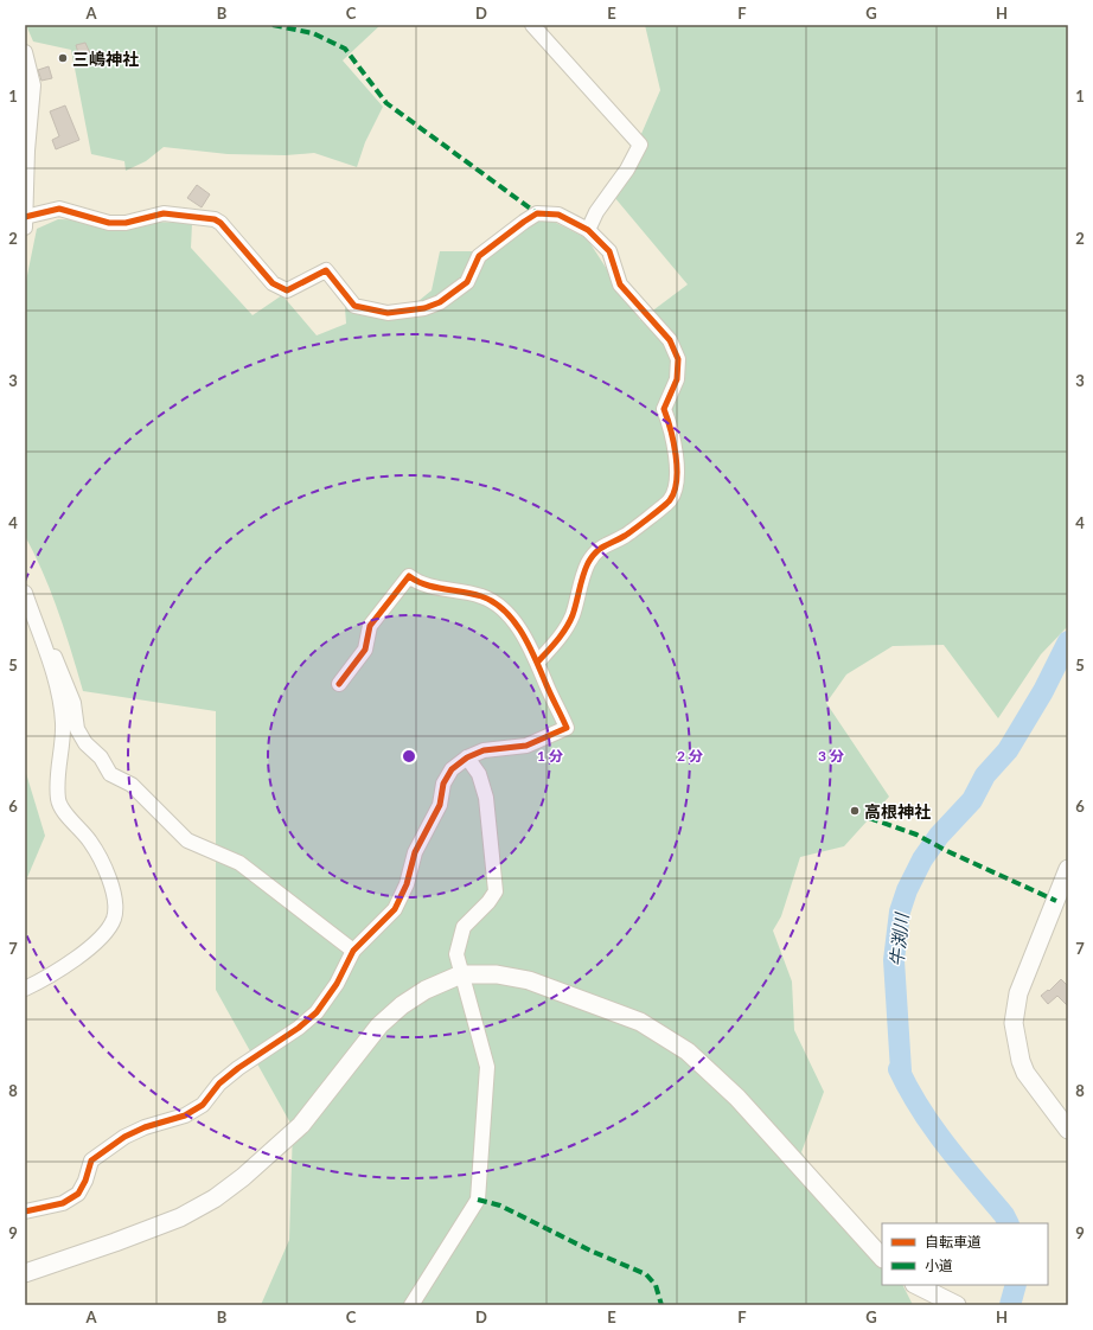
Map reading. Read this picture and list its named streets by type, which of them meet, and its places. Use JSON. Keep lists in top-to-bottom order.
{
  "water": ["牛渕川"],
  "places": ["三嶋神社", "高根神社"],
  "legend": ["自転車道", "小道"],
  "grid": {
    "columns": [
      "A",
      "B",
      "C",
      "D",
      "E",
      "F",
      "G",
      "H"
    ],
    "rows": [
      "1",
      "2",
      "3",
      "4",
      "5",
      "6",
      "7",
      "8",
      "9"
    ]
  },
  "rings": ["1 分", "2 分", "3 分"]
}
